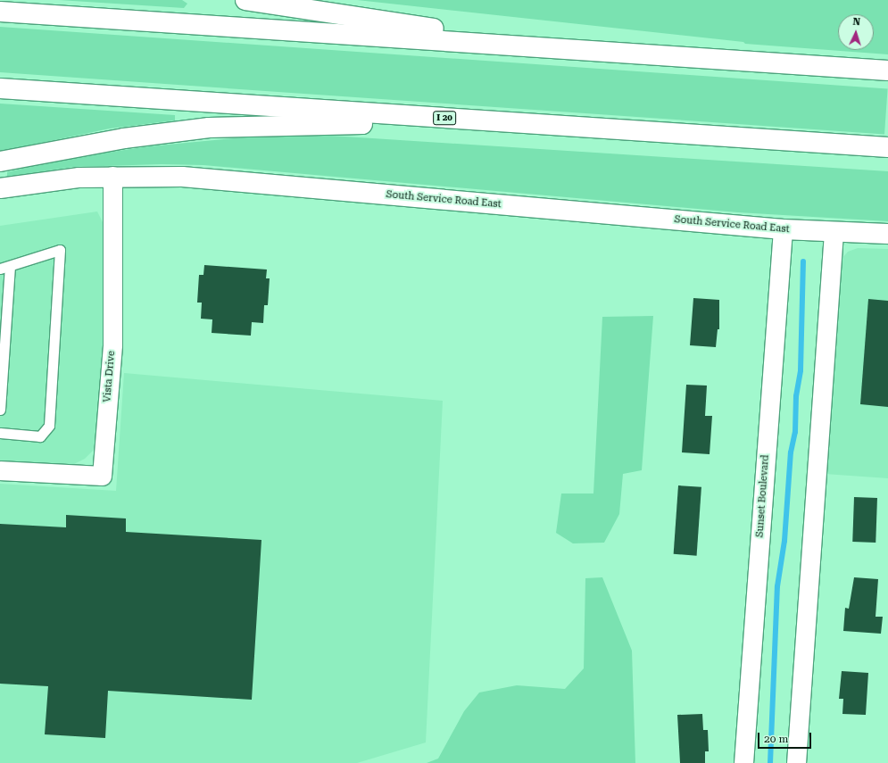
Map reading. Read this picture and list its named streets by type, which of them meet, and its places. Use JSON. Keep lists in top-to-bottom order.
{
  "streets": {
    "main road": ["I 20", "South Service Road East"],
    "street": ["Vista Drive", "Sunset Boulevard"]
  },
  "crossings": [
    ["South Service Road East", "Vista Drive"],
    ["South Service Road East", "Sunset Boulevard"]
  ],
  "scale_bar": "20 m",
  "north": "top"
}
